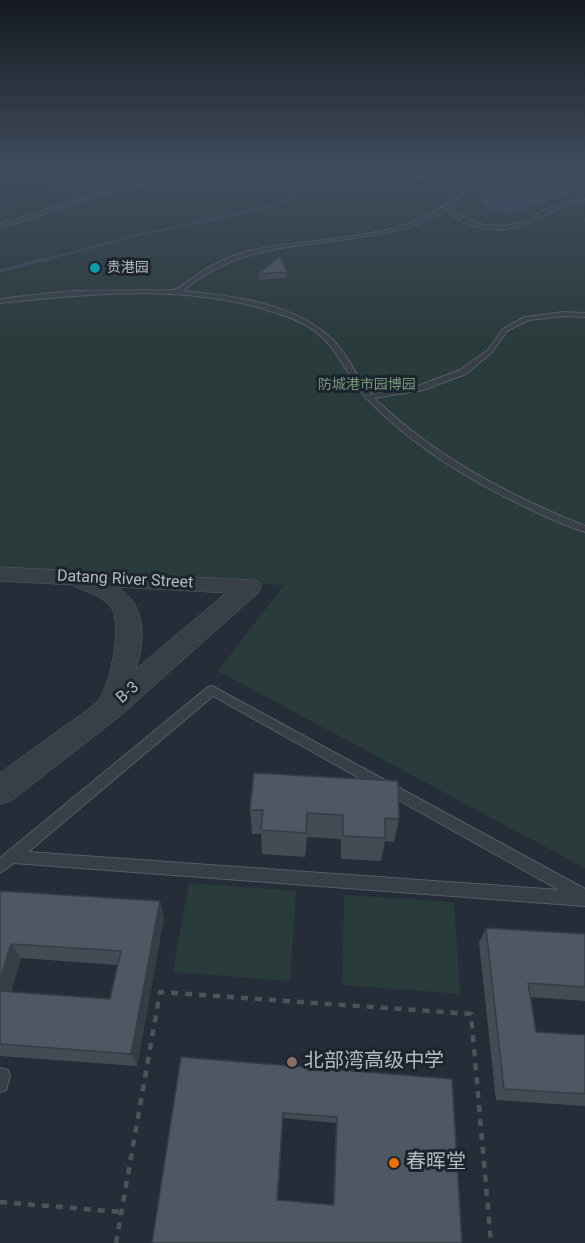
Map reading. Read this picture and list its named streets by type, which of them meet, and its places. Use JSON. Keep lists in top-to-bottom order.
{
  "streets": {
    "street": ["Datang River Street", "B-3"]
  },
  "crossings": [
    ["Datang River Street", "B-3"]
  ],
  "parks": ["防城港市园博园"],
  "places": ["贵港园", "北部湾高级中学", "春晖堂"]
}
